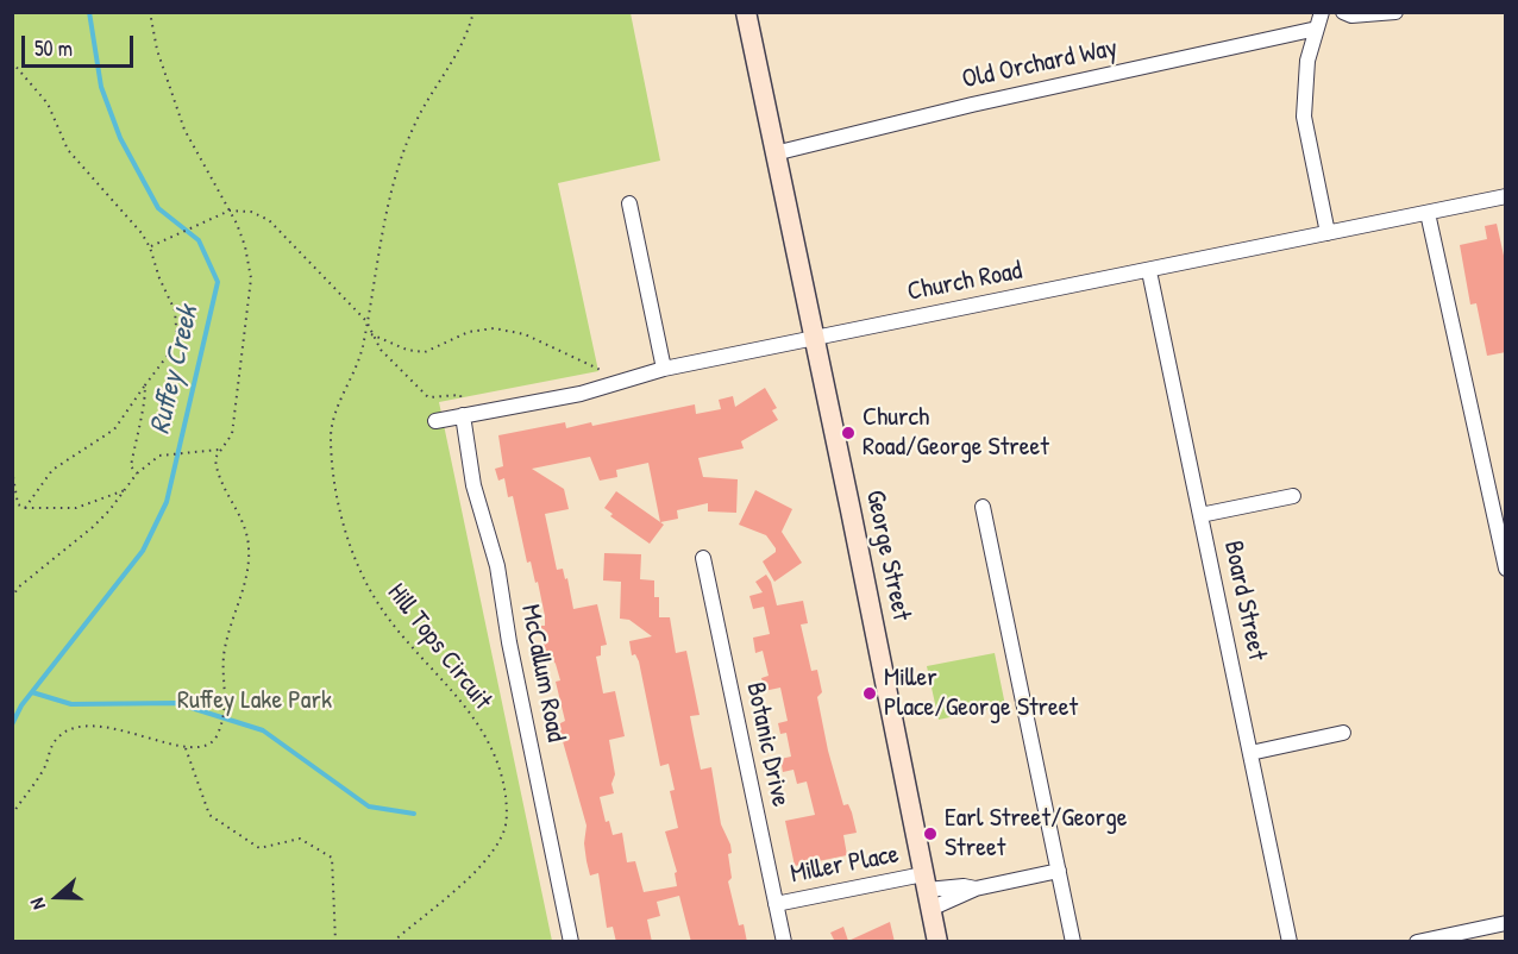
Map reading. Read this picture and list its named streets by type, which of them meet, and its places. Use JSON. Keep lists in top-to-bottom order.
{
  "streets": {
    "main road": ["George Street"],
    "street": [
      "Old Orchard Way",
      "Church Road",
      "Board Street",
      "McCallum Road",
      "Botanic Drive",
      "Miller Place"
    ],
    "path": ["Hill Tops Circuit"]
  },
  "crossings": [
    ["Old Orchard Way", "George Street"],
    ["Church Road", "George Street"],
    ["Church Road", "Board Street"],
    ["Church Road", "McCallum Road"],
    ["George Street", "Miller Place"],
    ["Botanic Drive", "Miller Place"]
  ],
  "water": ["Ruffey Creek"],
  "parks": ["Ruffey Lake Park"],
  "places": ["Church Road/George Street", "Miller Place/George Street", "Earl Street/George Street"],
  "scale_bar": "50 m",
  "north": "left"
}
